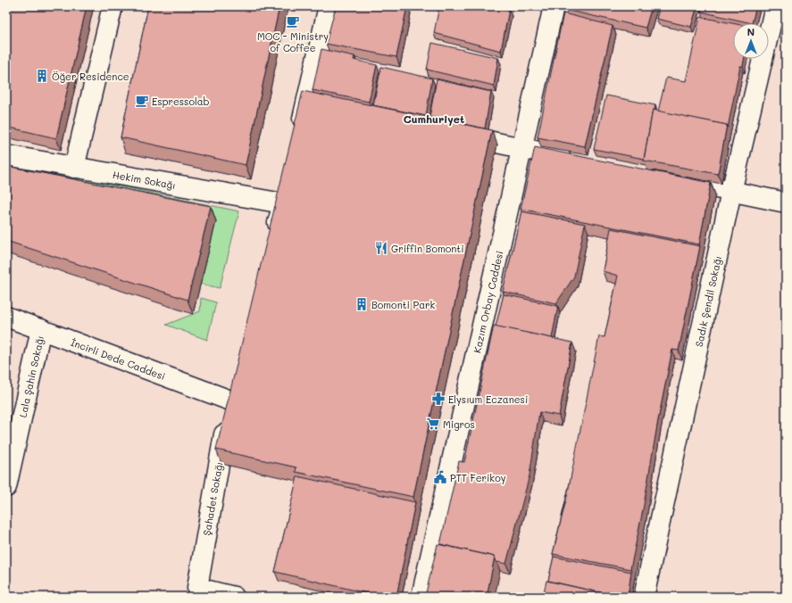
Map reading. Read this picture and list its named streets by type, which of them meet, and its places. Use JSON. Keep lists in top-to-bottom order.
{
  "streets": {
    "street": [
      "Hekim Sokağı",
      "Sadık Şendil Sokağı",
      "Kazım Orbay Caddesi",
      "İncirli Dede Caddesi",
      "Lala Şahin Sokağı",
      "Şahadet Sokağı"
    ]
  },
  "crossings": [
    ["İncirli Dede Caddesi", "Lala Şahin Sokağı"],
    ["İncirli Dede Caddesi", "Şahadet Sokağı"]
  ],
  "districts": ["Cumhuriyet"],
  "places": {
    "cafe": ["MOC - Ministry of Coffee", "Espressolab"],
    "building": ["Öğer Residence", "Bomonti Park"],
    "restaurant": ["Griffin Bomonti"],
    "pharmacy": ["Elysıum Eczanesi"],
    "supermarket": ["Migros"],
    "public building": ["PTT Ferikoy"]
  },
  "north": "top"
}
